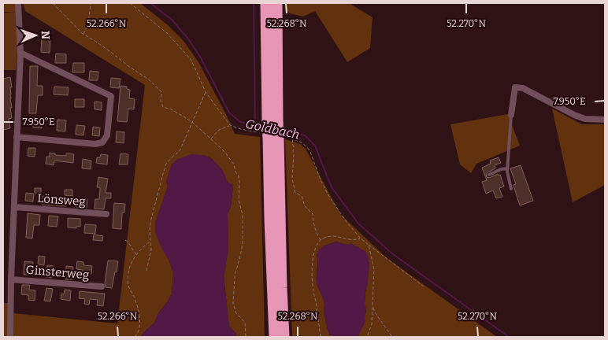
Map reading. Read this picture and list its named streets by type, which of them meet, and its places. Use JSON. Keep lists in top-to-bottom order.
{
  "streets": {
    "street": ["Lönsweg", "Ginsterweg"]
  },
  "water": ["Goldbach"],
  "north": "right",
  "coordinates": [
    "52.266°N",
    "52.268°N",
    "52.270°N",
    "7.950°E"
  ]
}
